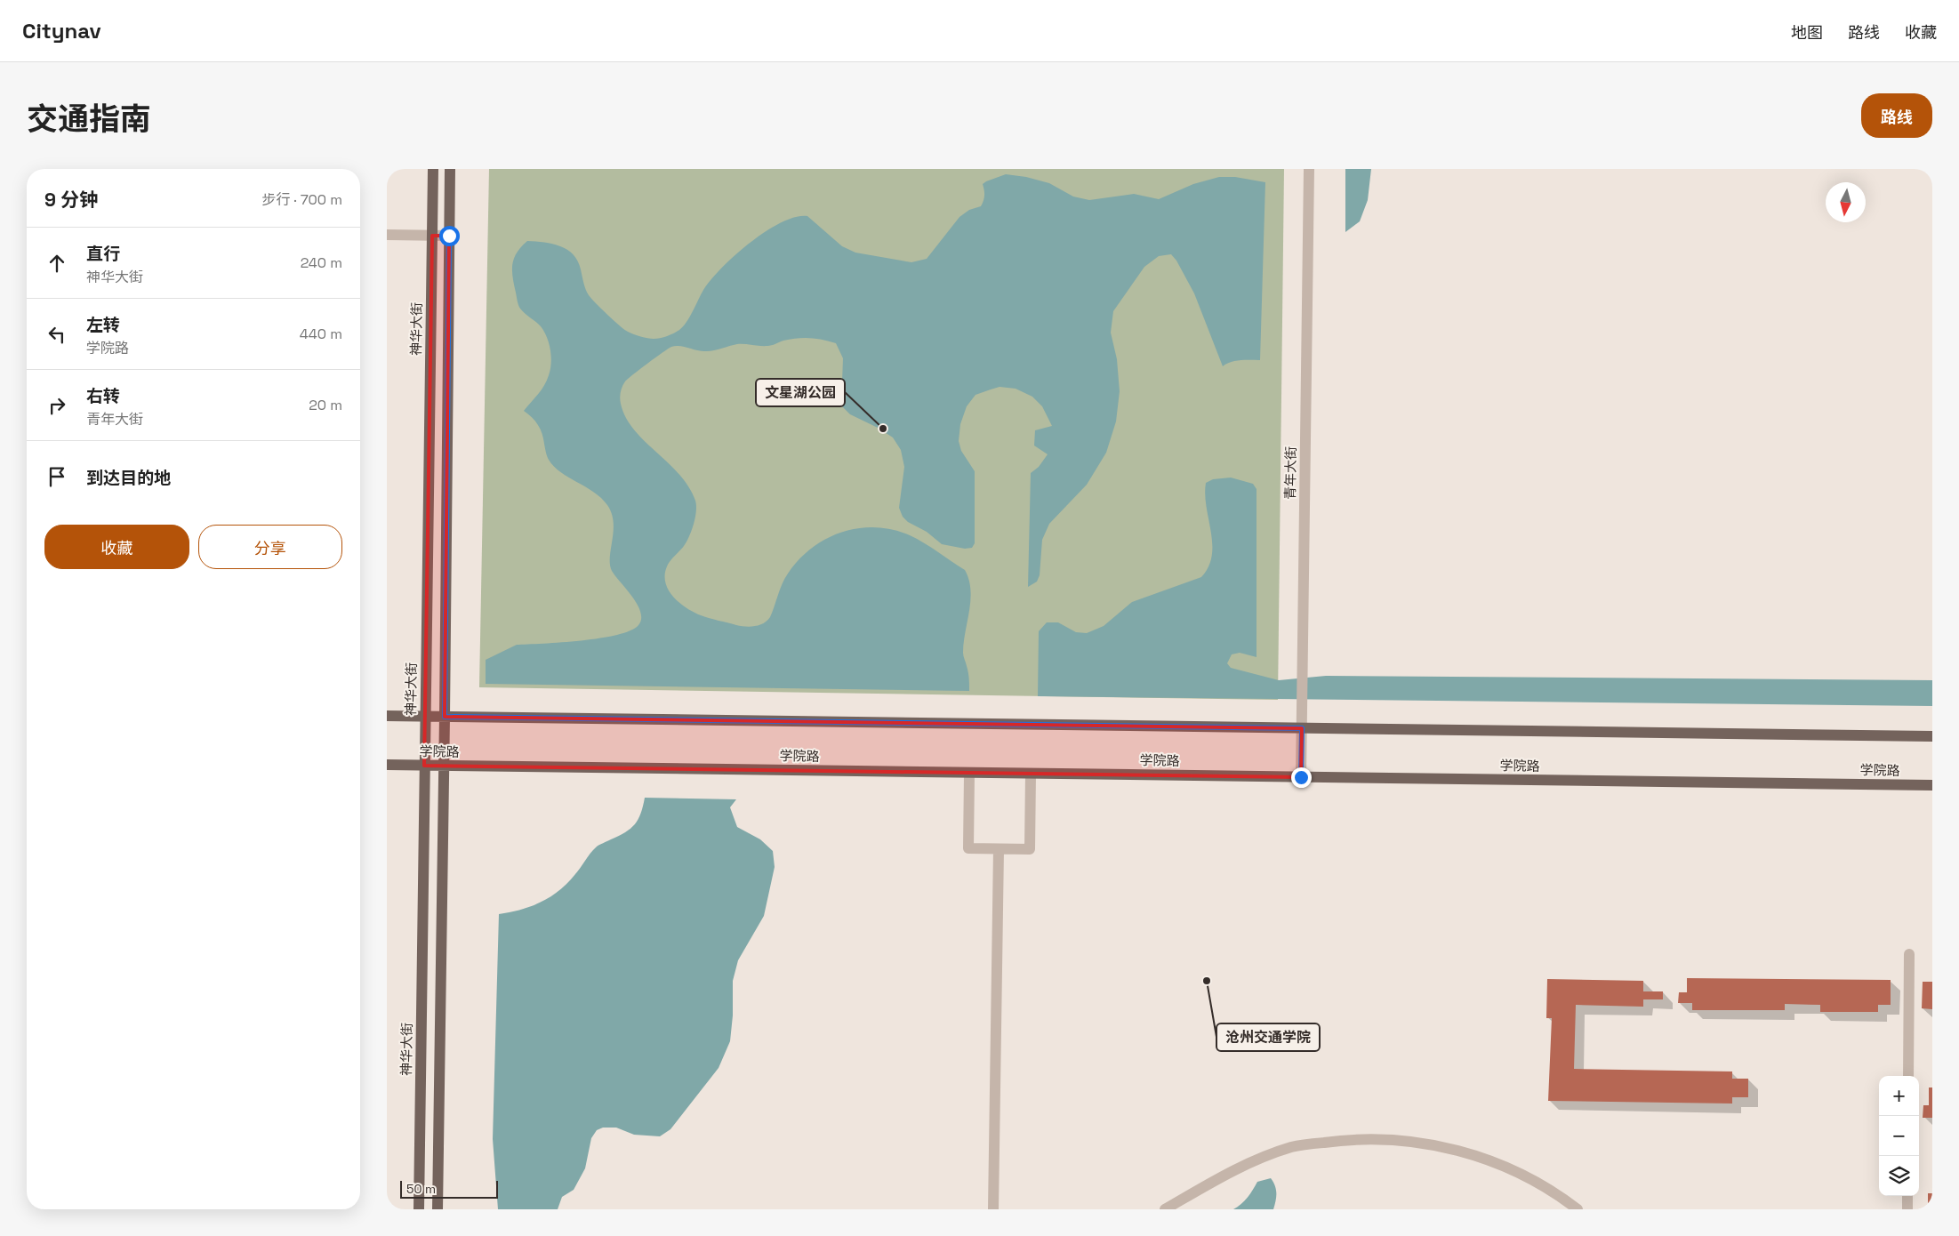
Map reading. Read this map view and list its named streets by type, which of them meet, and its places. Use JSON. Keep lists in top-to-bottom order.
{
  "streets": {
    "main road": ["神华大街", "学院路"],
    "street": ["青年大街"]
  },
  "crossings": [
    ["神华大街", "学院路"],
    ["青年大街", "学院路"]
  ],
  "places": ["文星湖公园", "沧州交通学院"],
  "scale_bar": "50 m",
  "north": "bottom",
  "page": {
    "header": "Citynav",
    "nav": ["地图", "路线", "收藏"],
    "title": "交通指南",
    "buttons": [
      "路线",
      ["收藏", "分享"]
    ],
    "heading": ["9 分钟", "步行 · 700 m"],
    "list": [
      ["直行", "神华大街", "240 m"],
      ["左转", "学院路", "440 m"],
      ["右转", "青年大街", "20 m"],
      "到达目的地"
    ],
    "map_buttons": ["+", "−"],
    "scale": "50 m"
  }
}
